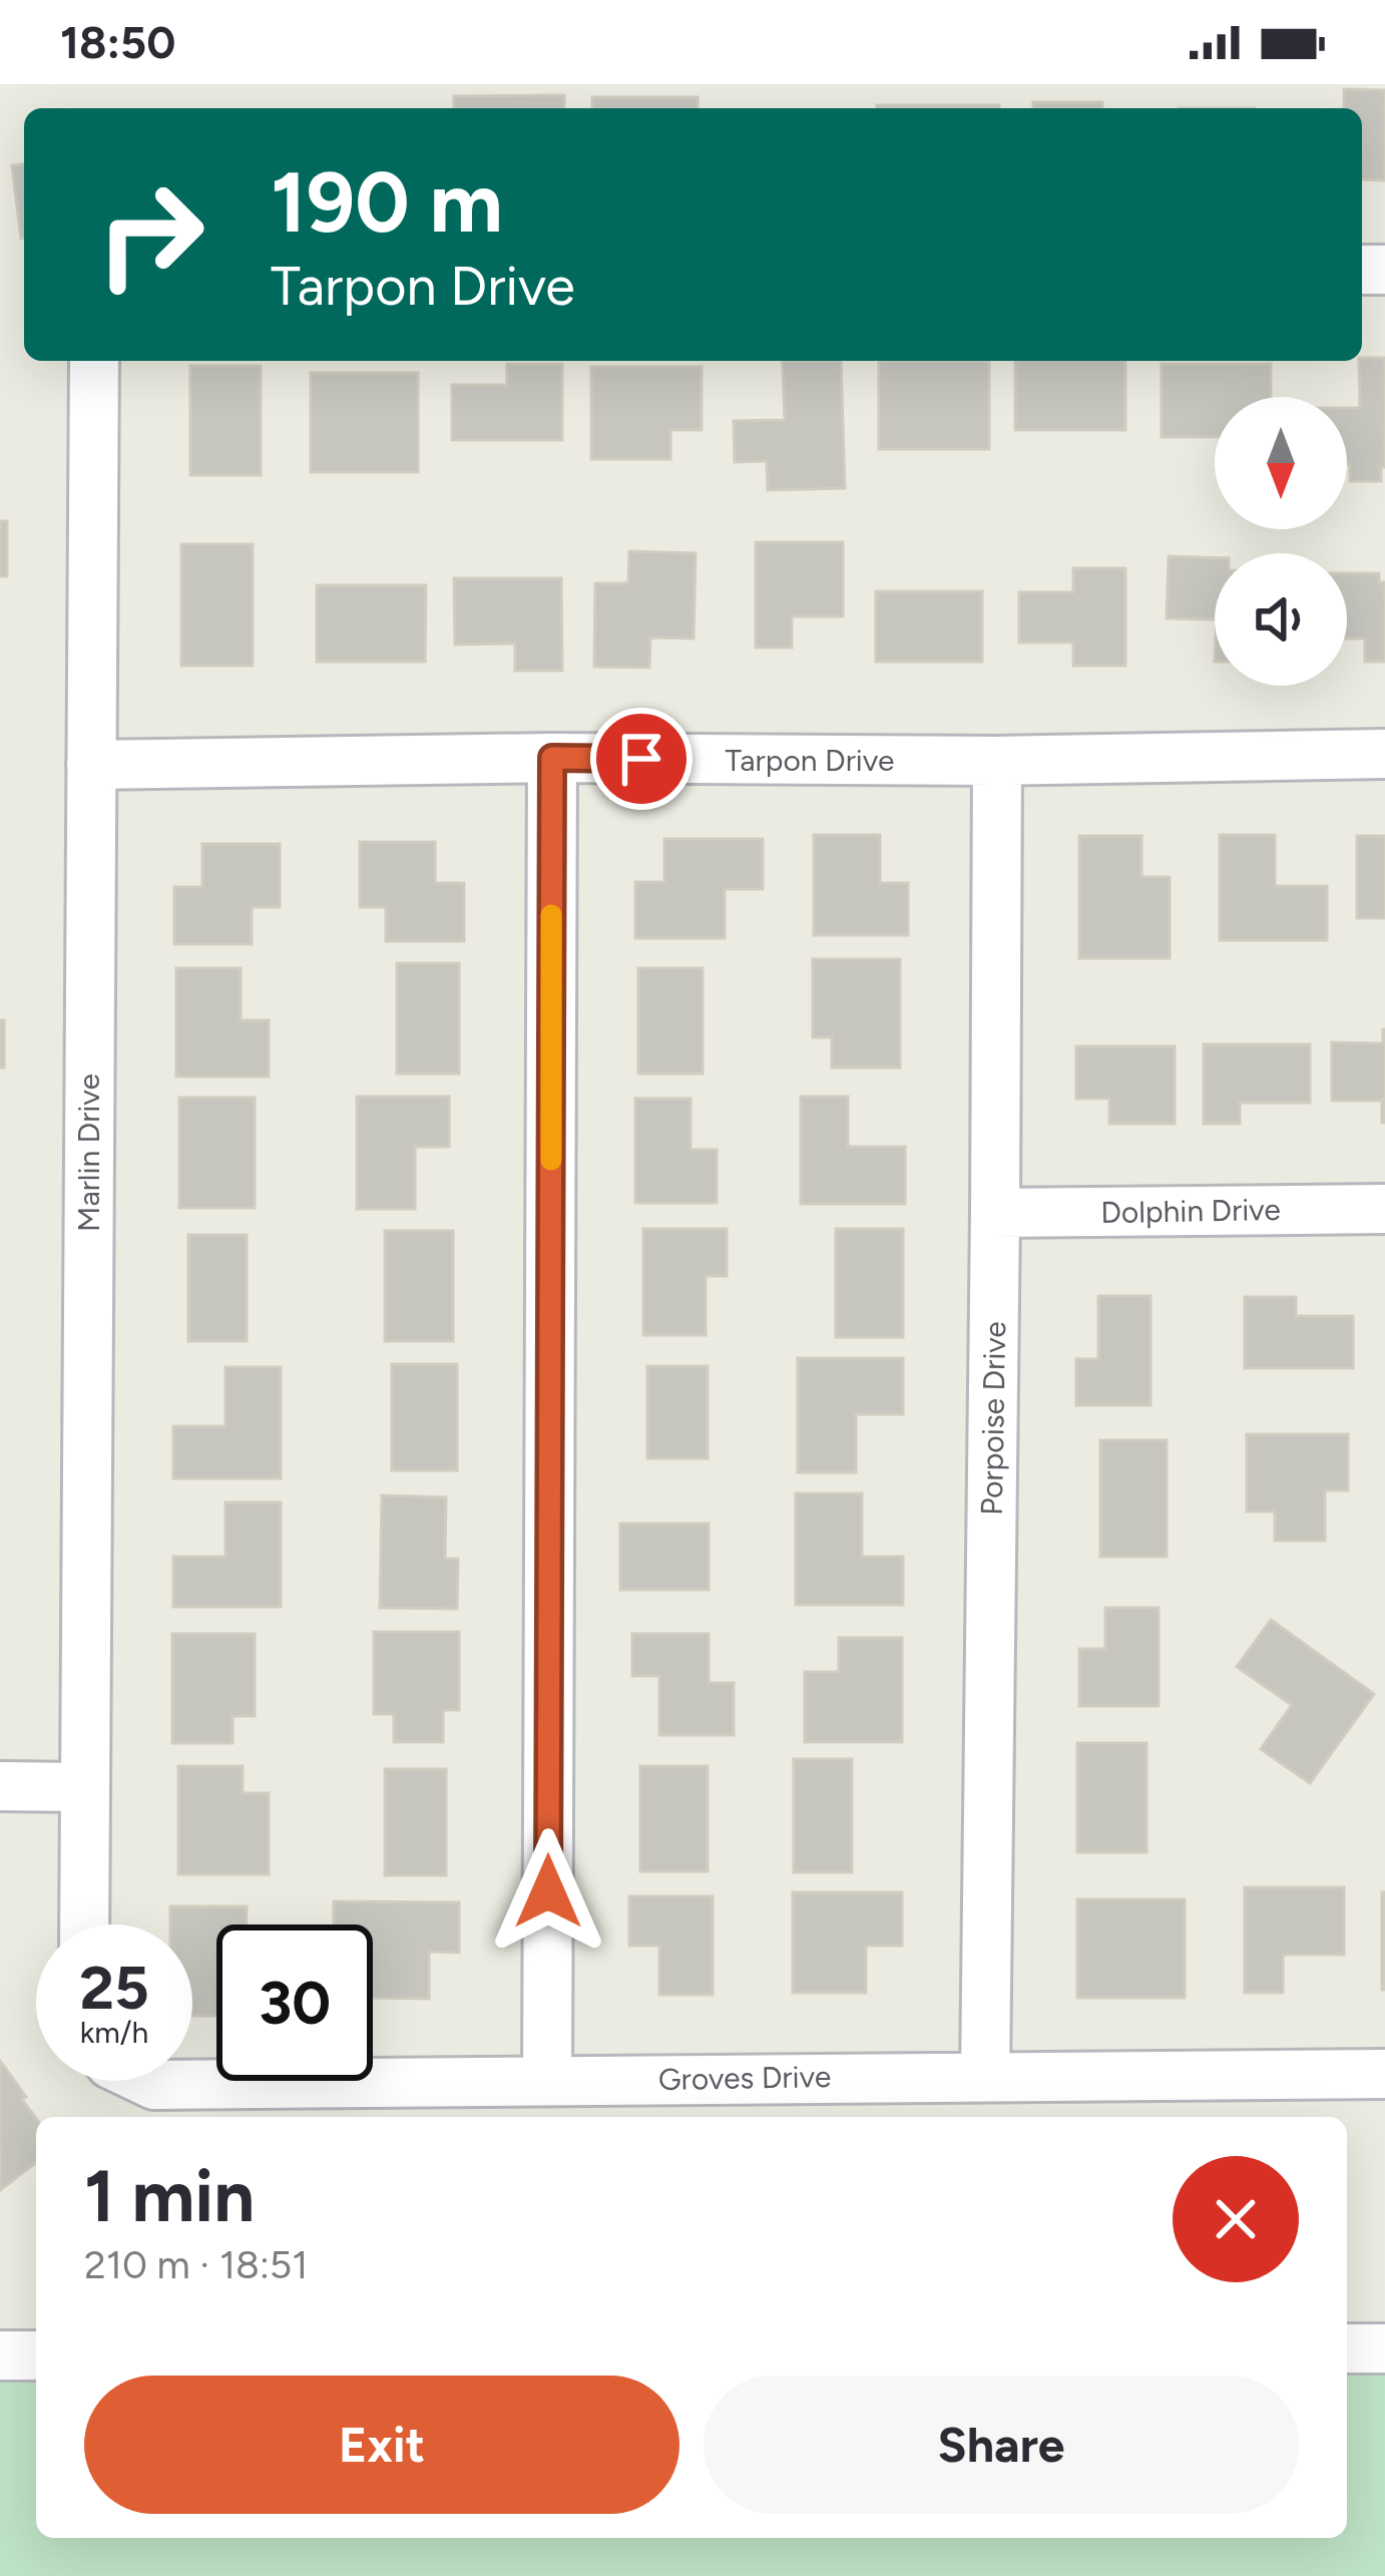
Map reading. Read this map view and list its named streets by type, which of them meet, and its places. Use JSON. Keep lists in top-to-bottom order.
{
  "streets": {
    "street": [
      "Tarpon Drive",
      "Marlin Drive",
      "Dolphin Drive",
      "Porpoise Drive",
      "Groves Drive"
    ]
  },
  "crossings": [
    ["Tarpon Drive", "Marlin Drive"],
    ["Tarpon Drive", "Porpoise Drive"],
    ["Dolphin Drive", "Porpoise Drive"],
    ["Porpoise Drive", "Groves Drive"]
  ],
  "north": "bottom",
  "page": {
    "status": "18:50",
    "turn": ["190 m", "Tarpon Drive"],
    "speed": "25 km/h",
    "limit": "30",
    "heading": ["1 min", "210 m · 18:51"],
    "buttons": ["Exit", "Share"]
  }
}
